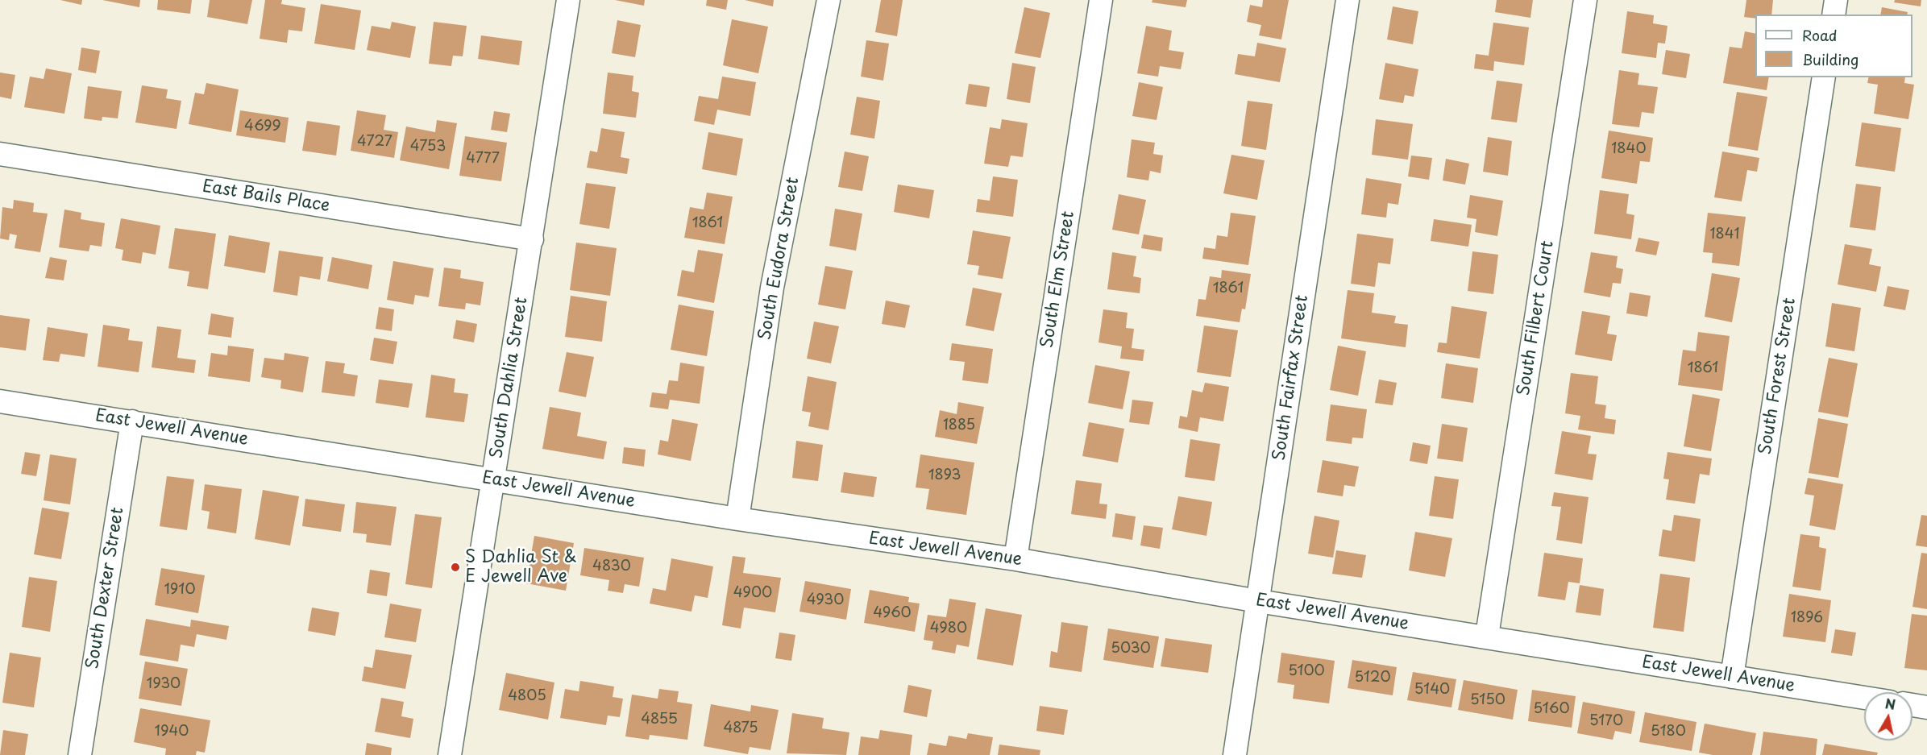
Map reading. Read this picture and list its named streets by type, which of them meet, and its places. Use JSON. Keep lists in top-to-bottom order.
{
  "streets": {
    "street": [
      "East Bails Place",
      "South Eudora Street",
      "South Elm Street",
      "South Filbert Court",
      "South Forest Street",
      "South Dahlia Street",
      "South Fairfax Street",
      "East Jewell Avenue",
      "South Dexter Street"
    ]
  },
  "crossings": [
    ["East Bails Place", "South Dahlia Street"],
    ["South Eudora Street", "East Jewell Avenue"],
    ["South Elm Street", "East Jewell Avenue"],
    ["South Filbert Court", "East Jewell Avenue"],
    ["South Forest Street", "East Jewell Avenue"],
    ["South Dahlia Street", "East Jewell Avenue"],
    ["South Fairfax Street", "East Jewell Avenue"],
    ["East Jewell Avenue", "South Dexter Street"]
  ],
  "places": ["S Dahlia St & E Jewell Ave"],
  "house_numbers": [
    "4699",
    "4727",
    "4753",
    "1840",
    "4777",
    "1861",
    "1841",
    "1861",
    "1861",
    "1885",
    "1893",
    "4830",
    "1910",
    "4900",
    "4930",
    "4960",
    "1896",
    "4980",
    "5030",
    "5100",
    "5120",
    "1930",
    "5140",
    "4805",
    "5150",
    "5160",
    "4855",
    "5170",
    "4875",
    "1940",
    "5180"
  ],
  "legend": ["Road", "Building"],
  "north": "top"
}
